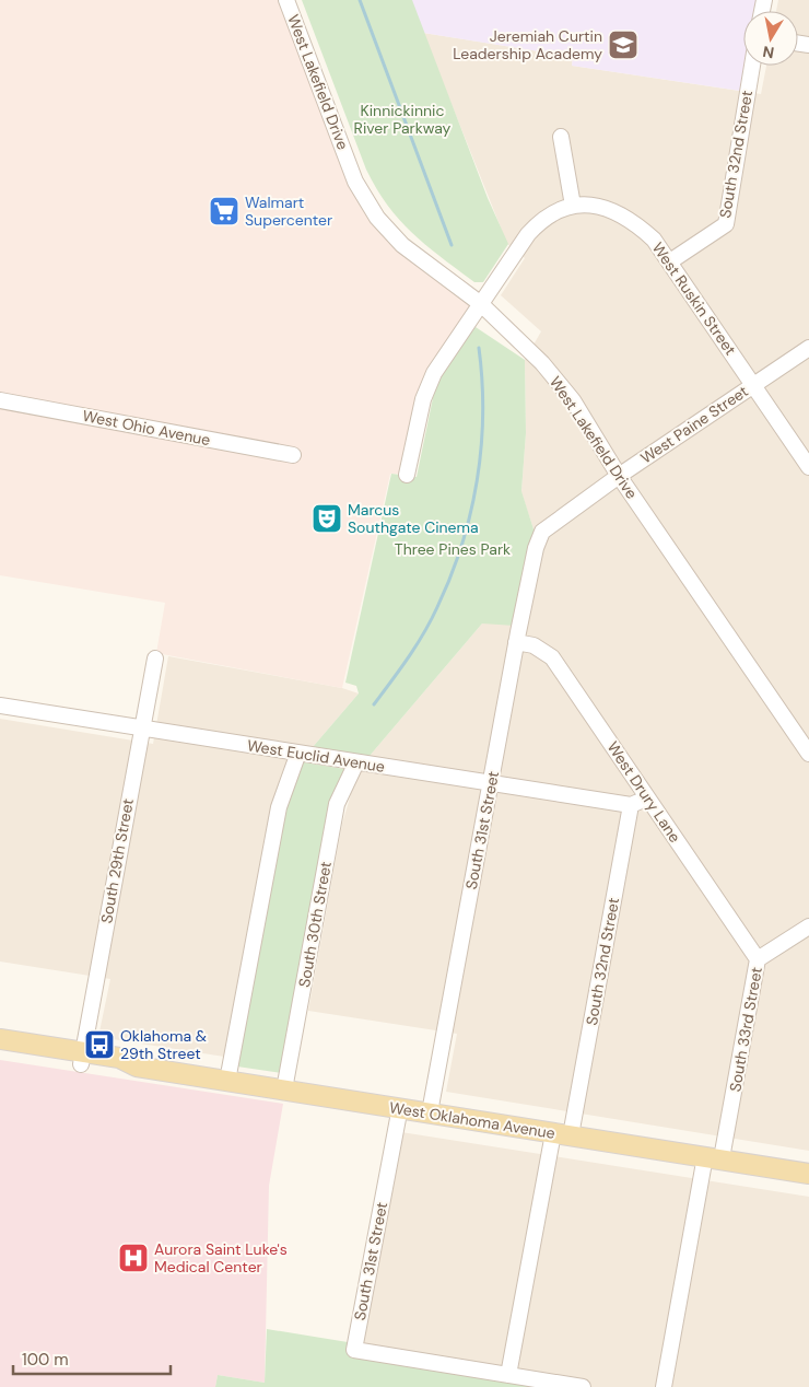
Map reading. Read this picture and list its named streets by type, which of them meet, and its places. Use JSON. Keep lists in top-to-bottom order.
{
  "streets": {
    "main road": ["West Oklahoma Avenue"],
    "street": [
      "West Lakefield Drive",
      "South 32nd Street",
      "West Ruskin Street",
      "West Paine Street",
      "West Ohio Avenue",
      "West Euclid Avenue",
      "West Drury Lane",
      "South 31st Street",
      "South 29th Street",
      "South 30th Street",
      "South 33rd Street"
    ]
  },
  "crossings": [
    ["West Lakefield Drive", "West Ruskin Street"],
    ["West Lakefield Drive", "West Paine Street"],
    ["South 32nd Street", "West Ruskin Street"],
    ["South 32nd Street", "West Euclid Avenue"],
    ["South 32nd Street", "South 31st Street"],
    ["South 32nd Street", "West Oklahoma Avenue"],
    ["West Ruskin Street", "West Paine Street"],
    ["West Paine Street", "South 31st Street"],
    ["West Euclid Avenue", "South 31st Street"],
    ["West Euclid Avenue", "South 29th Street"],
    ["West Euclid Avenue", "South 30th Street"],
    ["West Drury Lane", "South 31st Street"],
    ["West Drury Lane", "South 33rd Street"],
    ["South 31st Street", "West Oklahoma Avenue"],
    ["South 29th Street", "West Oklahoma Avenue"],
    ["South 30th Street", "West Oklahoma Avenue"],
    ["South 33rd Street", "West Oklahoma Avenue"]
  ],
  "parks": ["Kinnickinnic River Parkway", "Three Pines Park"],
  "places": {
    "school or university": ["Jeremiah Curtin Leadership Academy"],
    "supermarket": ["Walmart Supercenter"],
    "theatre": ["Marcus Southgate Cinema"],
    "bus stop": ["Oklahoma & 29th Street"],
    "hospital": ["Aurora Saint Luke's Medical Center"]
  },
  "scale_bar": "100 m",
  "north": "bottom"
}
